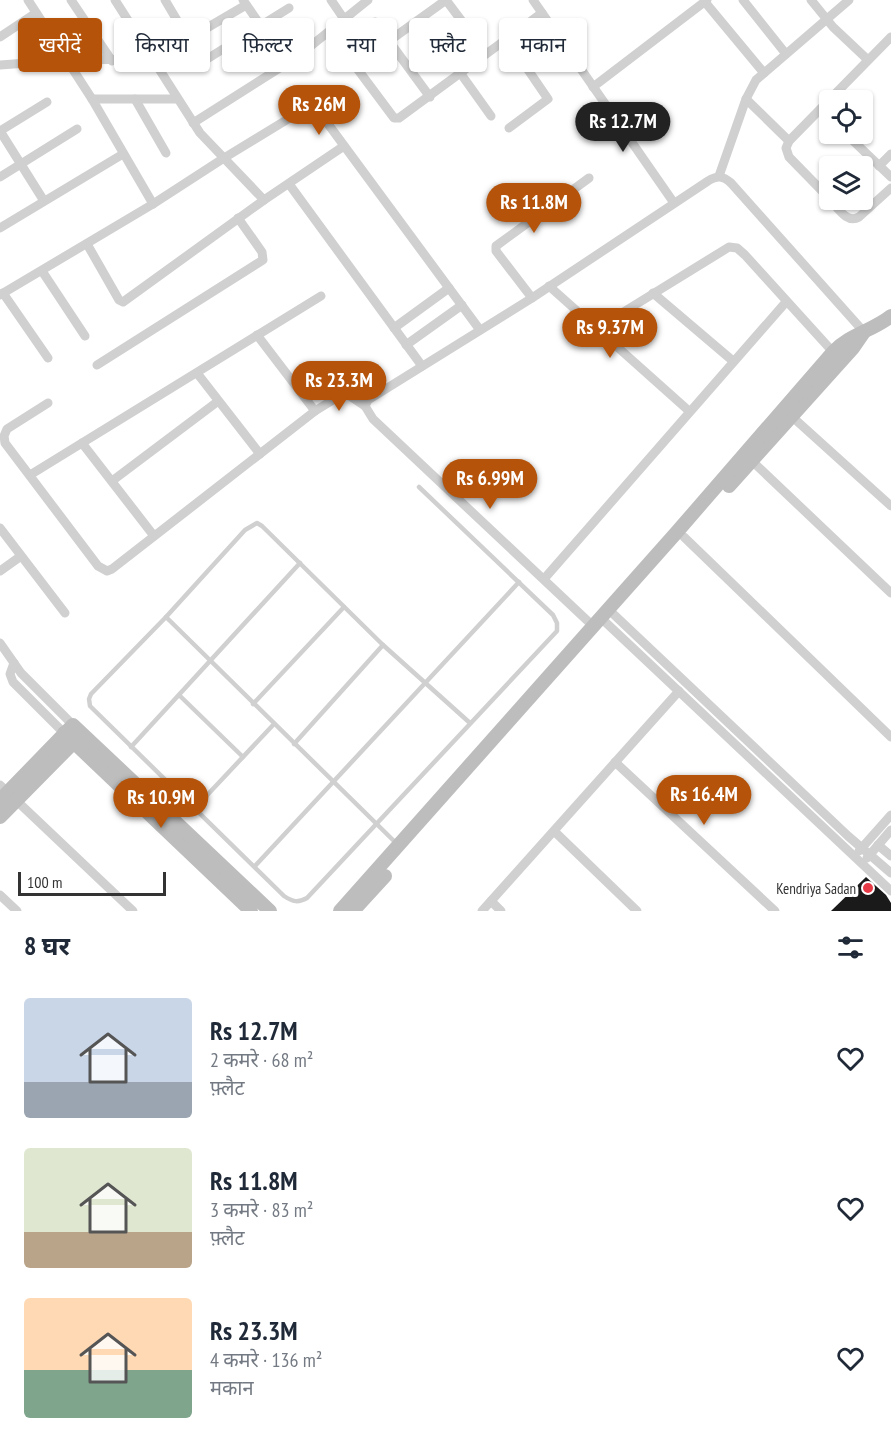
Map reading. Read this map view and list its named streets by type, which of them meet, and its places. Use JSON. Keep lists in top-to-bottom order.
{
  "places": ["Kendriya Sadan"],
  "scale_bar": "100 m",
  "page": {
    "chip": [
      "खरीदें",
      "किराया",
      "फ़िल्टर",
      "नया",
      "फ़्लैट",
      "मकान"
    ],
    "price": [
      "Rs 26M",
      "Rs 12.7M",
      "Rs 11.8M",
      "Rs 9.37M",
      "Rs 23.3M",
      "Rs 6.99M",
      "Rs 16.4M",
      "Rs 10.9M"
    ],
    "scale": "100 m",
    "heading": "8 घर",
    "list": [
      {
        "name": "Rs 12.7M",
        "note": "2 कमरे · 68 m² · फ़्लैट"
      },
      {
        "name": "Rs 11.8M",
        "note": "3 कमरे · 83 m² · फ़्लैट"
      },
      {
        "name": "Rs 23.3M",
        "note": "4 कमरे · 136 m² · मकान"
      }
    ]
  }
}
